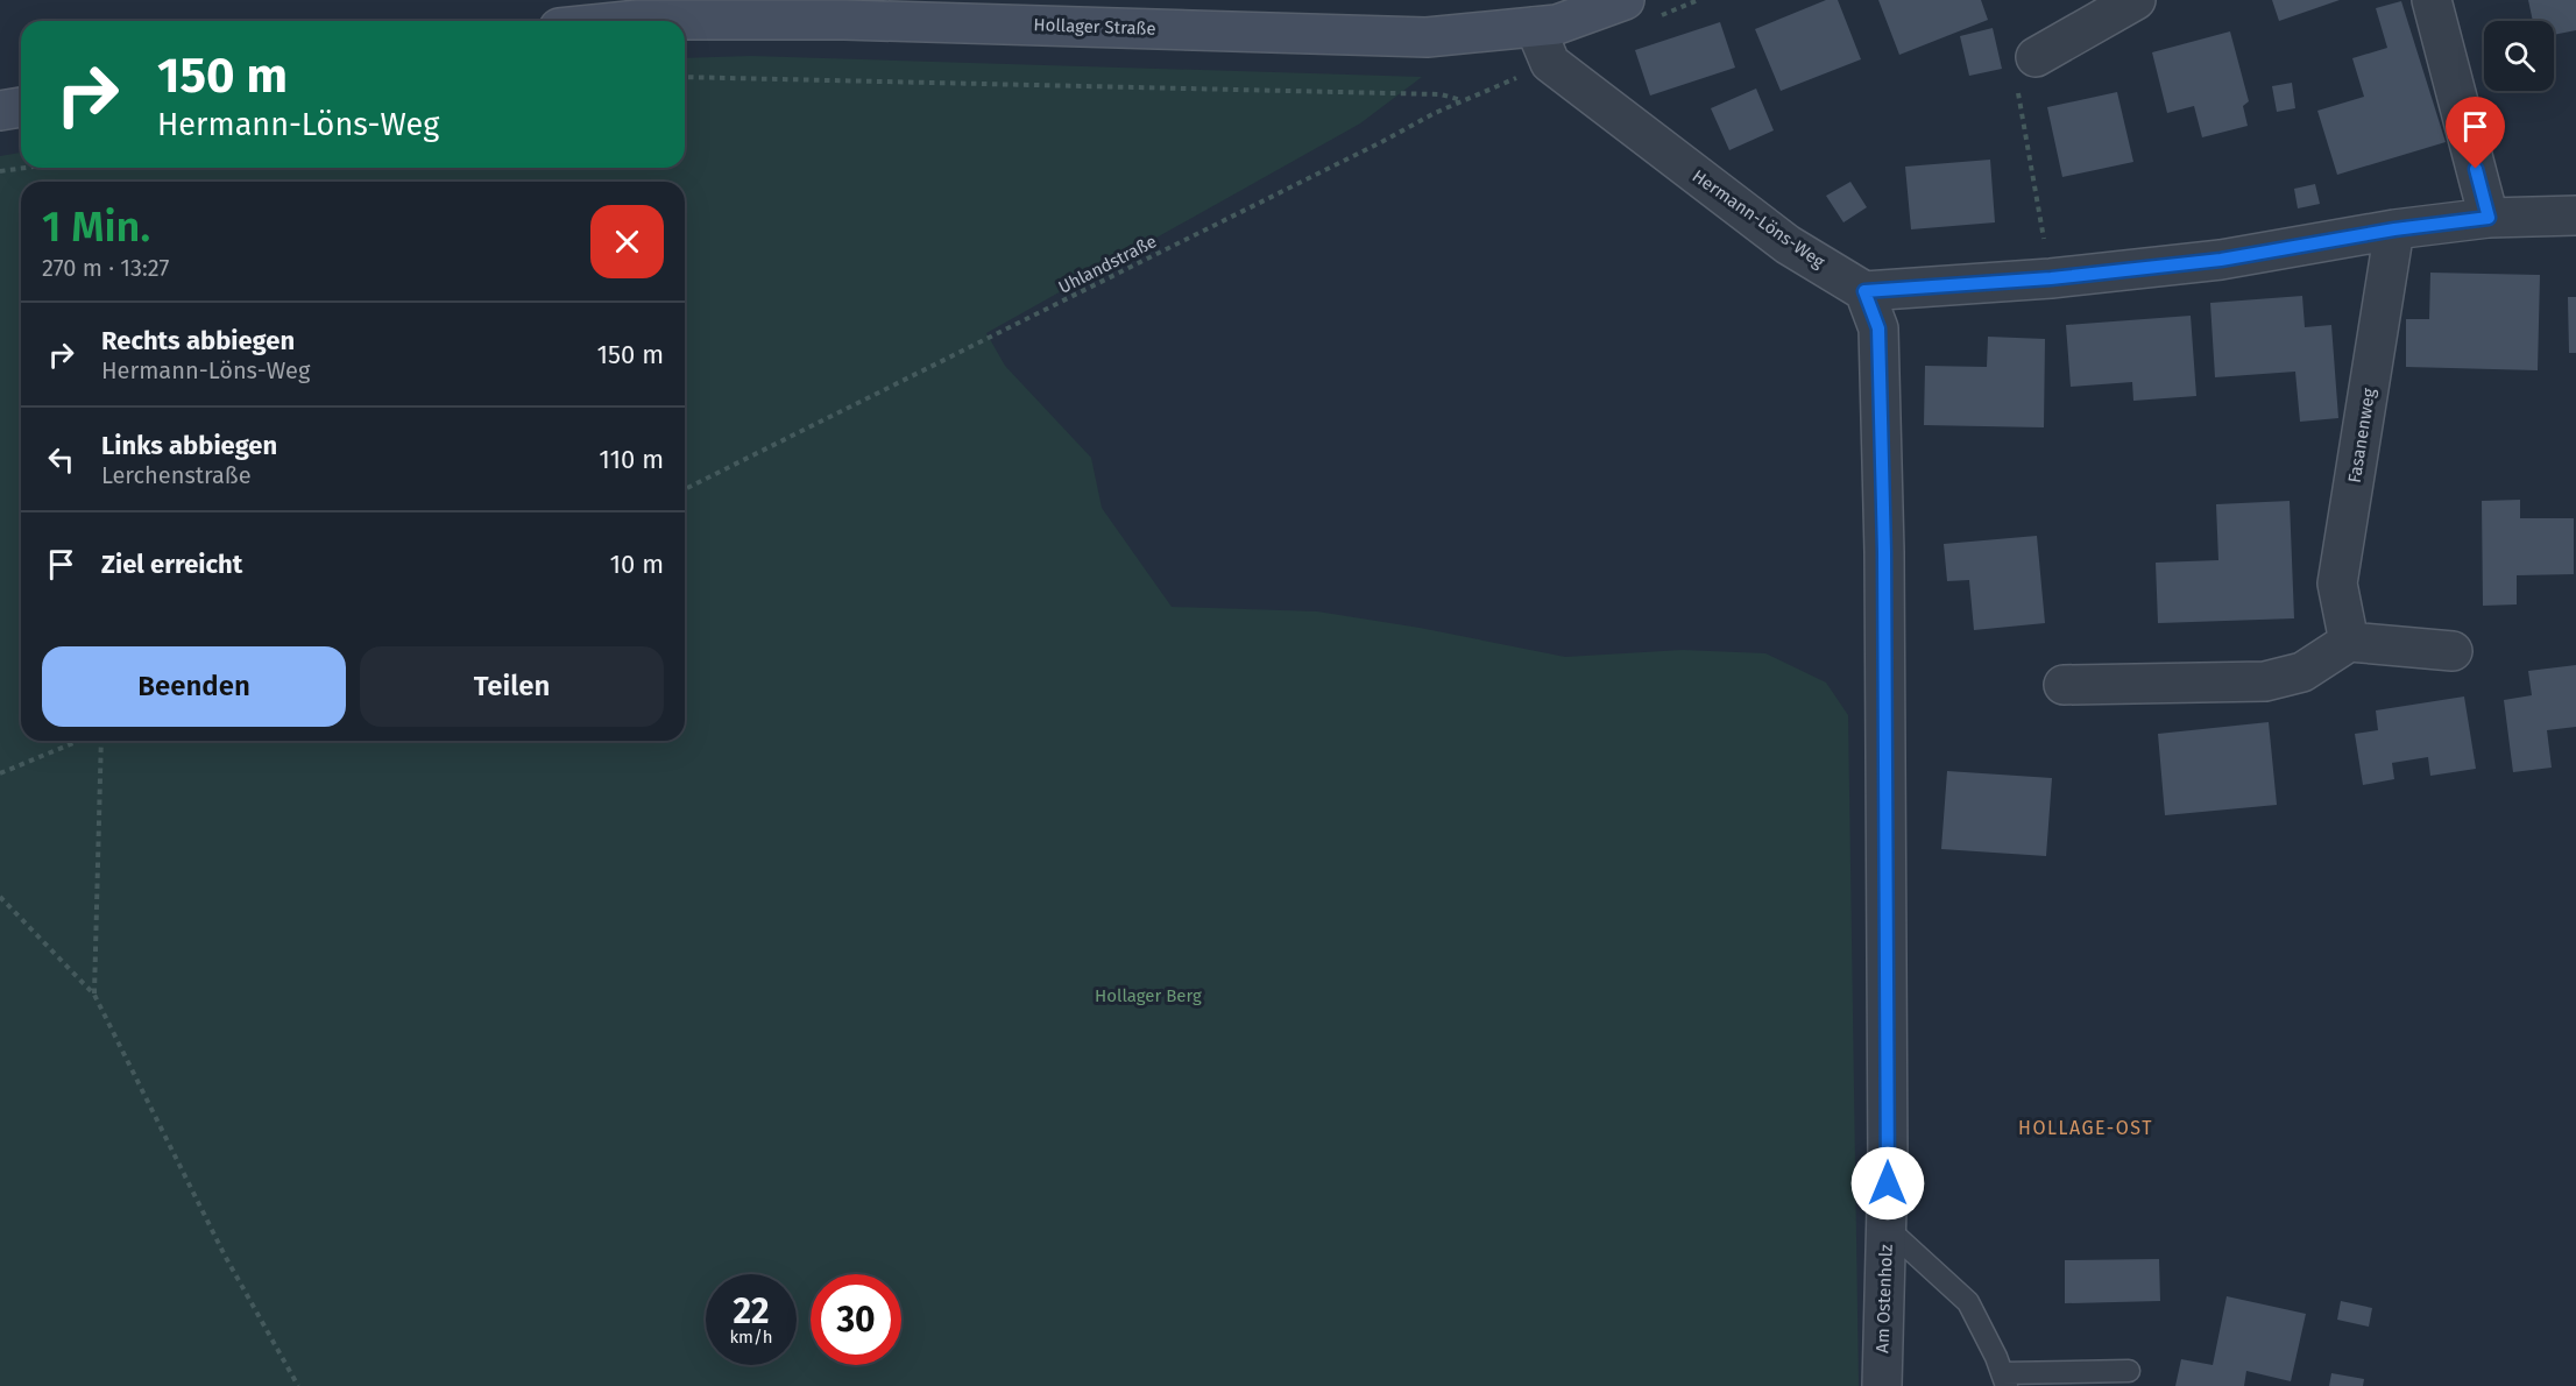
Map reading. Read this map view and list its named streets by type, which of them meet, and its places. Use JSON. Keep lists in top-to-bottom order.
{
  "streets": {
    "main road": ["Hollager Straße"],
    "street": ["Hermann-Löns-Weg", "Fasanenweg", "Am Ostenholz"],
    "path": ["Uhlandstraße"]
  },
  "crossings": [
    ["Hollager Straße", "Hermann-Löns-Weg"],
    ["Hermann-Löns-Weg", "Uhlandstraße"],
    ["Hermann-Löns-Weg", "Am Ostenholz"]
  ],
  "districts": ["HOLLAGE-OST"],
  "parks": ["Hollager Berg"],
  "page": {
    "turn": ["150 m", "Hermann-Löns-Weg"],
    "heading": ["1 Min.", "270 m · 13:27"],
    "list": [
      {
        "name": "Rechts abbiegen",
        "note": "Hermann-Löns-Weg",
        "value": "150 m"
      },
      {
        "name": "Links abbiegen",
        "note": "Lerchenstraße",
        "value": "110 m"
      },
      {
        "name": "Ziel erreicht",
        "value": "10 m"
      }
    ],
    "buttons": ["Beenden", "Teilen"],
    "speed": "22 km/h",
    "limit": "30"
  }
}
